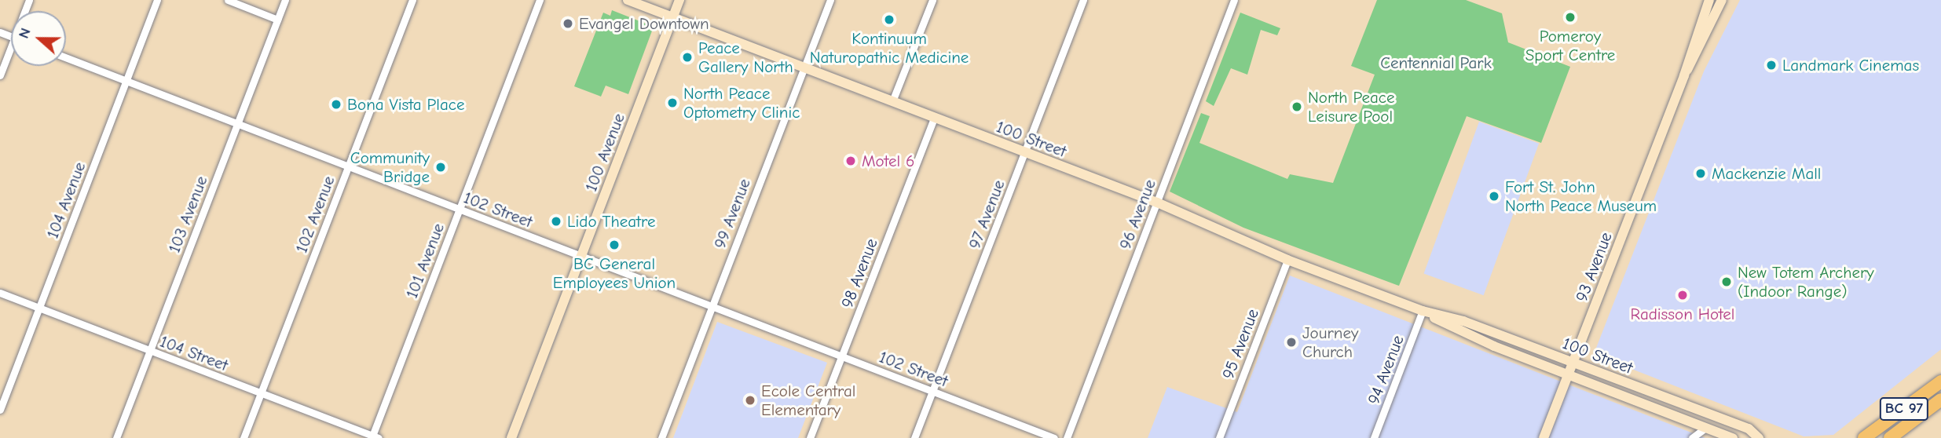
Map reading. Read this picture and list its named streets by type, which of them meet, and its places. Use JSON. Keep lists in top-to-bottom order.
{
  "streets": {
    "highway": ["BC 97"],
    "main road": ["100 Street", "100 Avenue", "93 Avenue"],
    "street": [
      "104 Avenue",
      "102 Street",
      "99 Avenue",
      "103 Avenue",
      "102 Avenue",
      "97 Avenue",
      "96 Avenue",
      "101 Avenue",
      "98 Avenue",
      "95 Avenue",
      "104 Street",
      "94 Avenue"
    ]
  },
  "crossings": [
    ["100 Street", "100 Avenue"],
    ["100 Street", "99 Avenue"],
    ["100 Street", "97 Avenue"],
    ["100 Street", "96 Avenue"],
    ["100 Street", "93 Avenue"],
    ["100 Street", "98 Avenue"],
    ["100 Street", "95 Avenue"],
    ["100 Street", "94 Avenue"],
    ["100 Avenue", "102 Street"],
    ["104 Avenue", "102 Street"],
    ["104 Avenue", "104 Street"],
    ["102 Street", "99 Avenue"],
    ["102 Street", "103 Avenue"],
    ["102 Street", "102 Avenue"],
    ["102 Street", "97 Avenue"],
    ["102 Street", "101 Avenue"],
    ["102 Street", "98 Avenue"],
    ["103 Avenue", "104 Street"],
    ["102 Avenue", "104 Street"],
    ["101 Avenue", "104 Street"]
  ],
  "parks": ["Centennial Park"],
  "places": [
    "Pomeroy Sport Centre",
    "Kontinuum Naturopathic Medicine",
    "Evangel Downtown",
    "Peace Gallery North",
    "Landmark Cinemas",
    "North Peace Optometry Clinic",
    "Bona Vista Place",
    "North Peace Leisure Pool",
    "Motel 6",
    "Community Bridge",
    "Mackenzie Mall",
    "Fort St. John North Peace Museum",
    "Lido Theatre",
    "BC General Employees Union",
    "New Totem Archery (Indoor Range)",
    "Radisson Hotel",
    "Journey Church",
    "Ecole Central Elementary"
  ],
  "north": "left"
}
